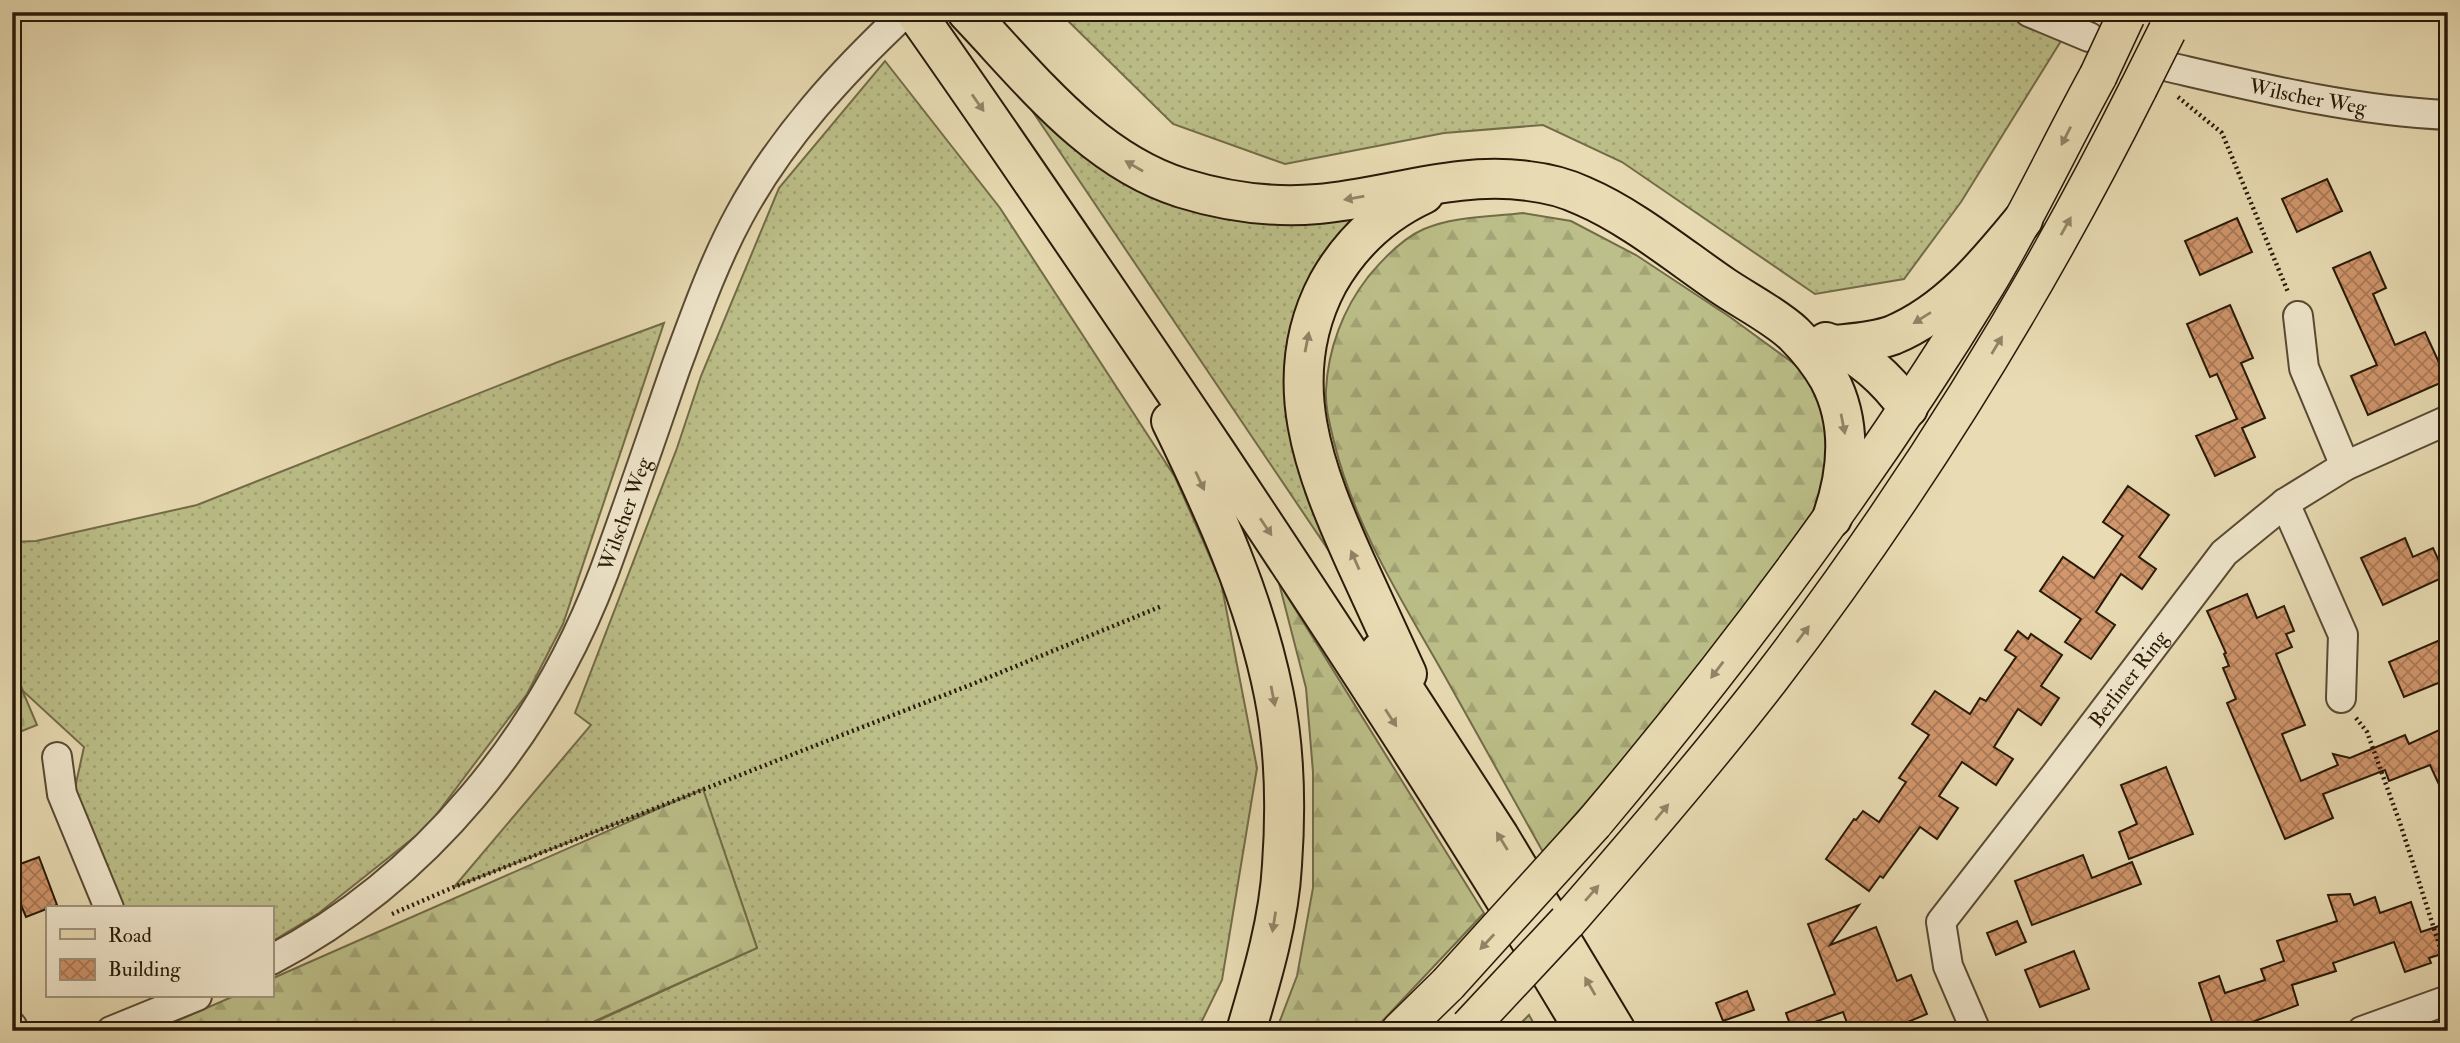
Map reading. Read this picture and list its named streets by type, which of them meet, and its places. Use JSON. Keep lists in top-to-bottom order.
{
  "streets": {
    "street": ["Wilscher Weg", "Berliner Ring"]
  },
  "legend": ["Road", "Building"]
}
